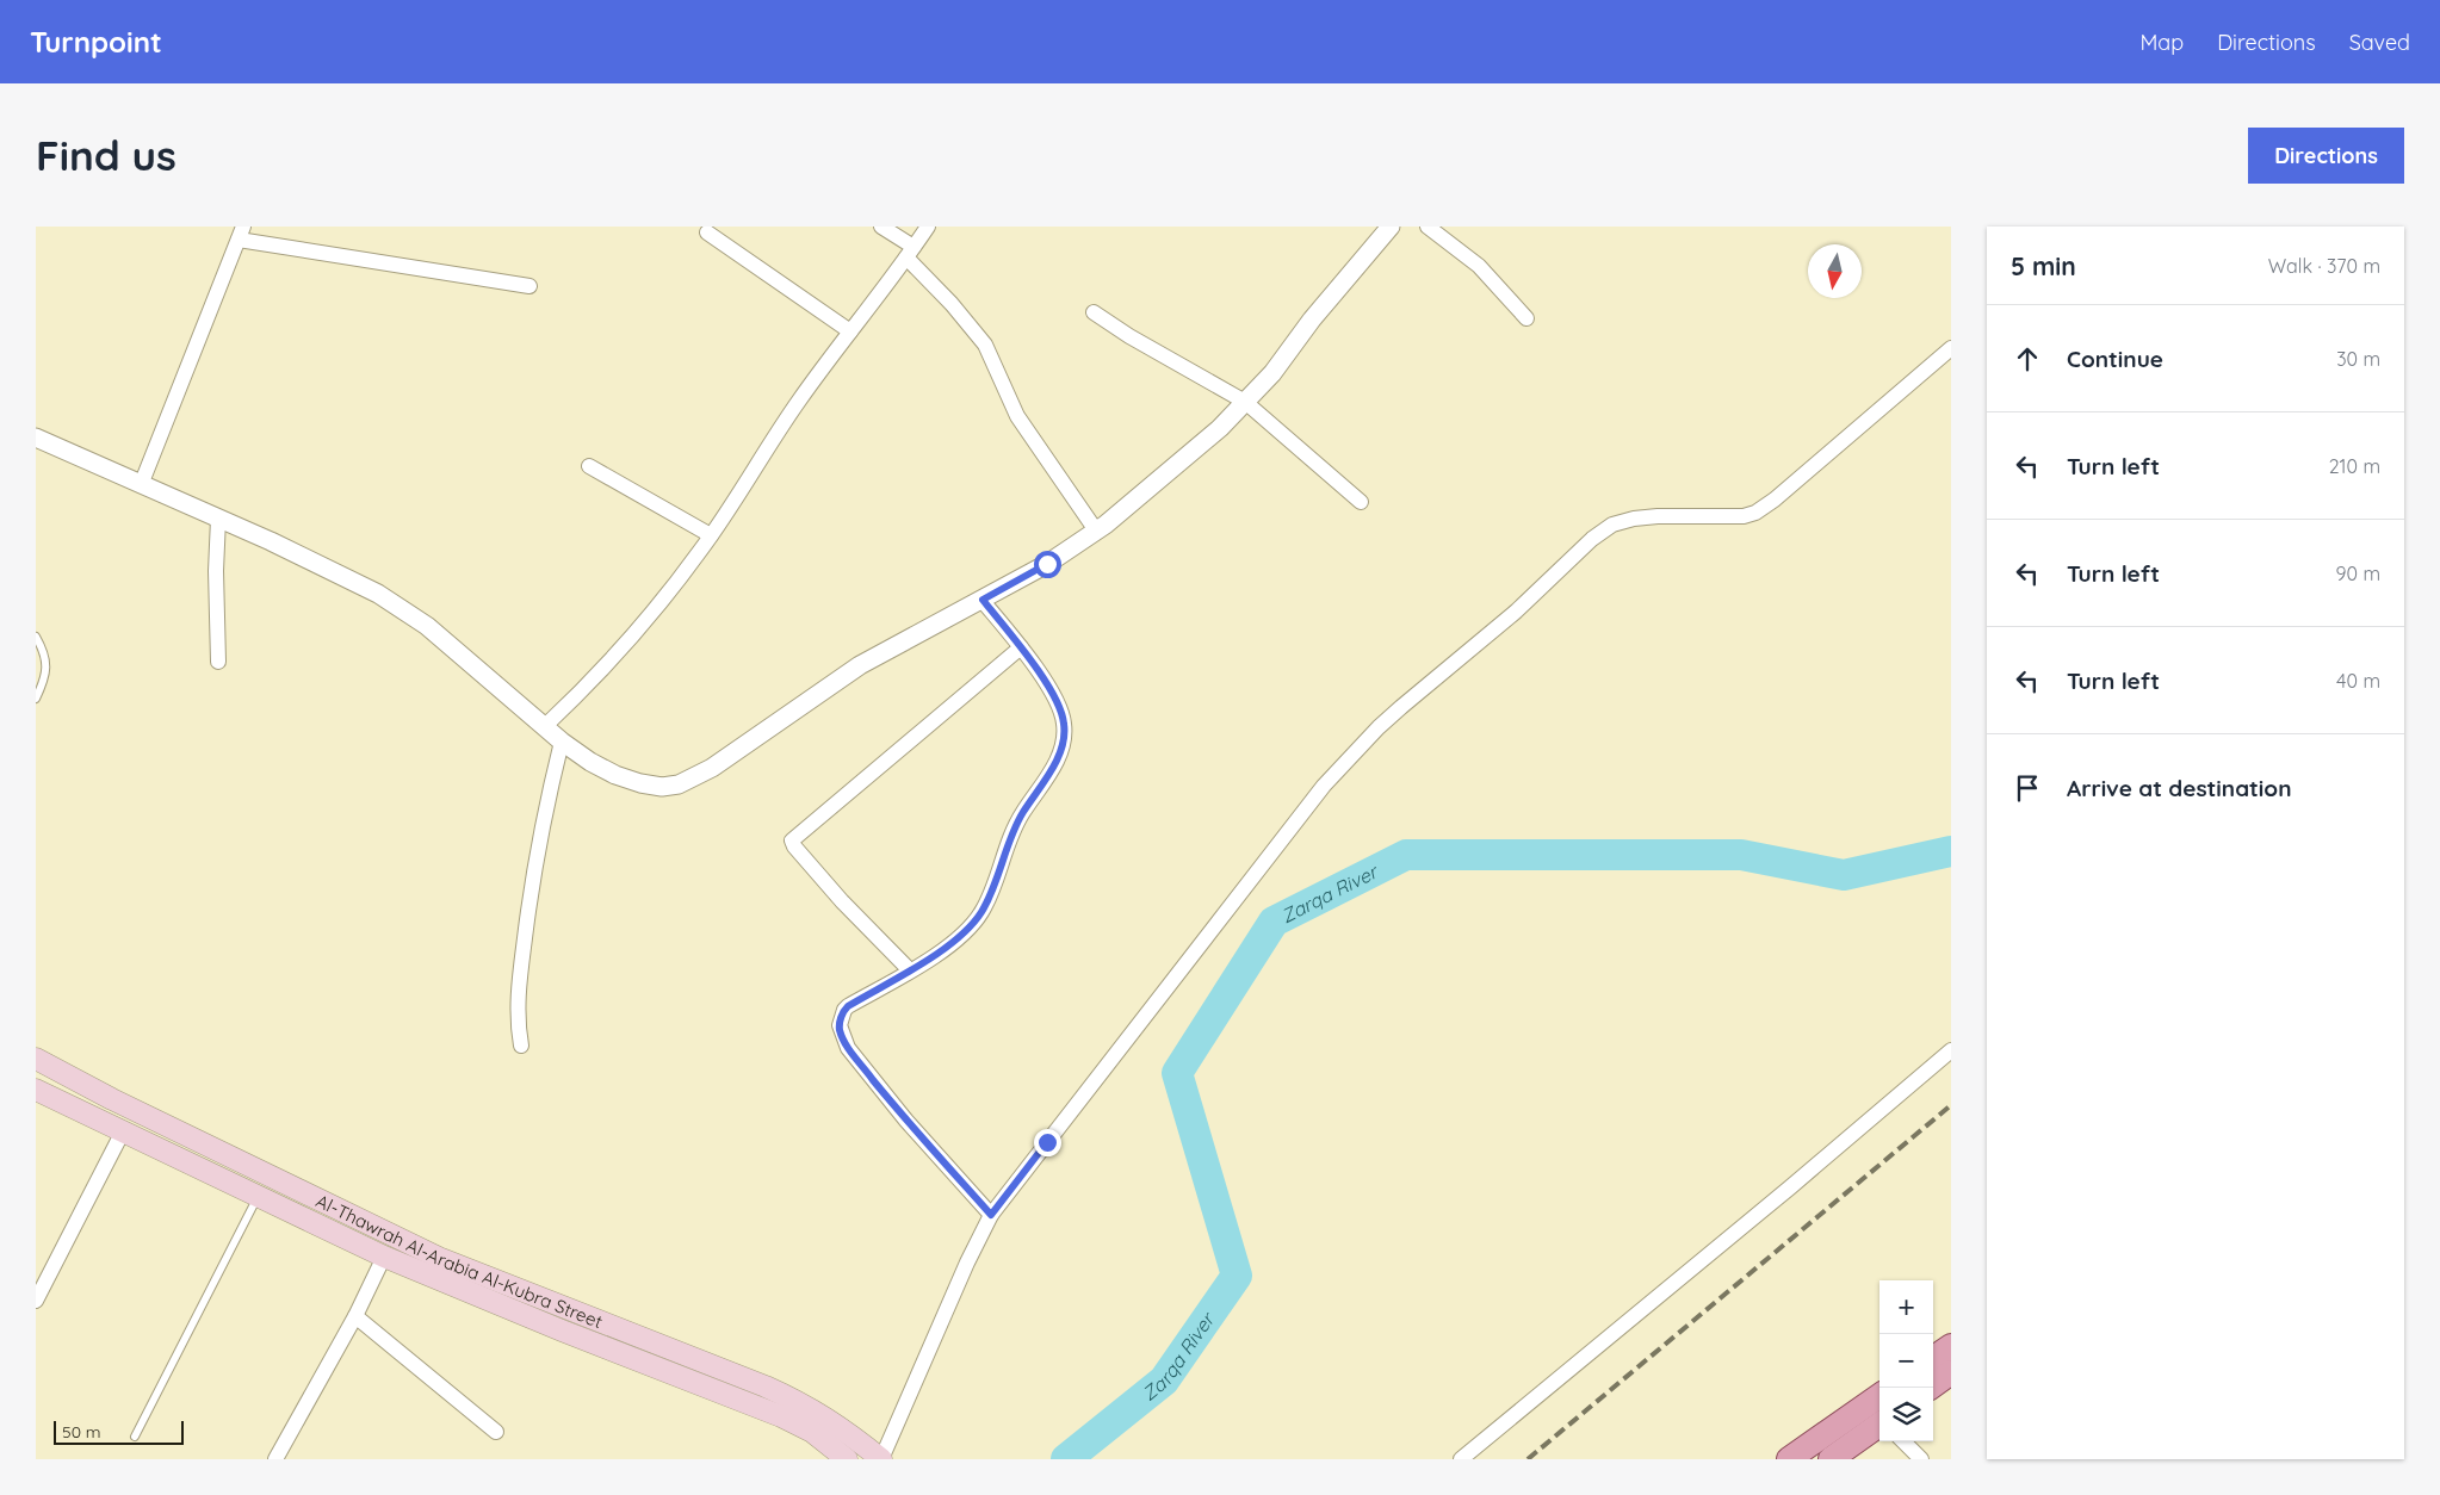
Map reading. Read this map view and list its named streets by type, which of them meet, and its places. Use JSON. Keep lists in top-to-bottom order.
{
  "streets": {
    "main road": ["Al-Thawrah Al-Arabia Al-Kubra Street"]
  },
  "water": ["Zarqa River"],
  "scale_bar": "50 m",
  "north": "bottom",
  "page": {
    "header": "Turnpoint",
    "nav": ["Map", "Directions", "Saved"],
    "buttons": "Directions",
    "title": "Find us",
    "heading": ["5 min", "Walk · 370 m"],
    "list": [
      ["Continue", "30 m"],
      ["Turn left", "210 m"],
      ["Turn left", "90 m"],
      ["Turn left", "40 m"],
      "Arrive at destination"
    ],
    "map_buttons": ["+", "−"],
    "scale": "50 m"
  }
}
